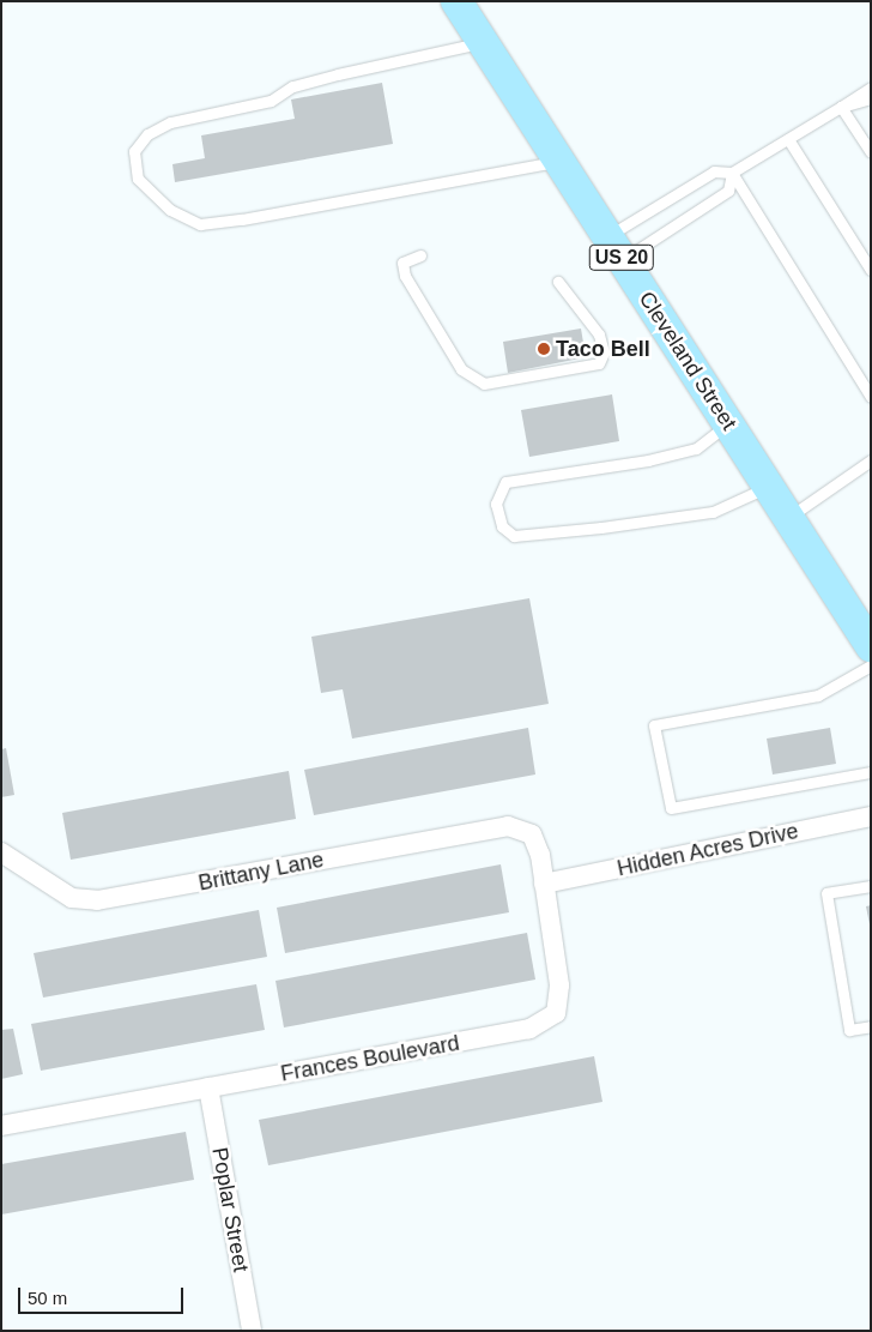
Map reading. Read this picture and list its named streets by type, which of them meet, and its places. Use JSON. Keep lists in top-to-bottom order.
{
  "streets": {
    "main road": ["US 20", "Cleveland Street"],
    "street": [
      "Hidden Acres Drive",
      "Brittany Lane",
      "Frances Boulevard",
      "Poplar Street"
    ]
  },
  "crossings": [
    ["Hidden Acres Drive", "Frances Boulevard"],
    ["Brittany Lane", "Frances Boulevard"],
    ["Frances Boulevard", "Poplar Street"]
  ],
  "places": ["Taco Bell"],
  "scale_bar": "50 m"
}
